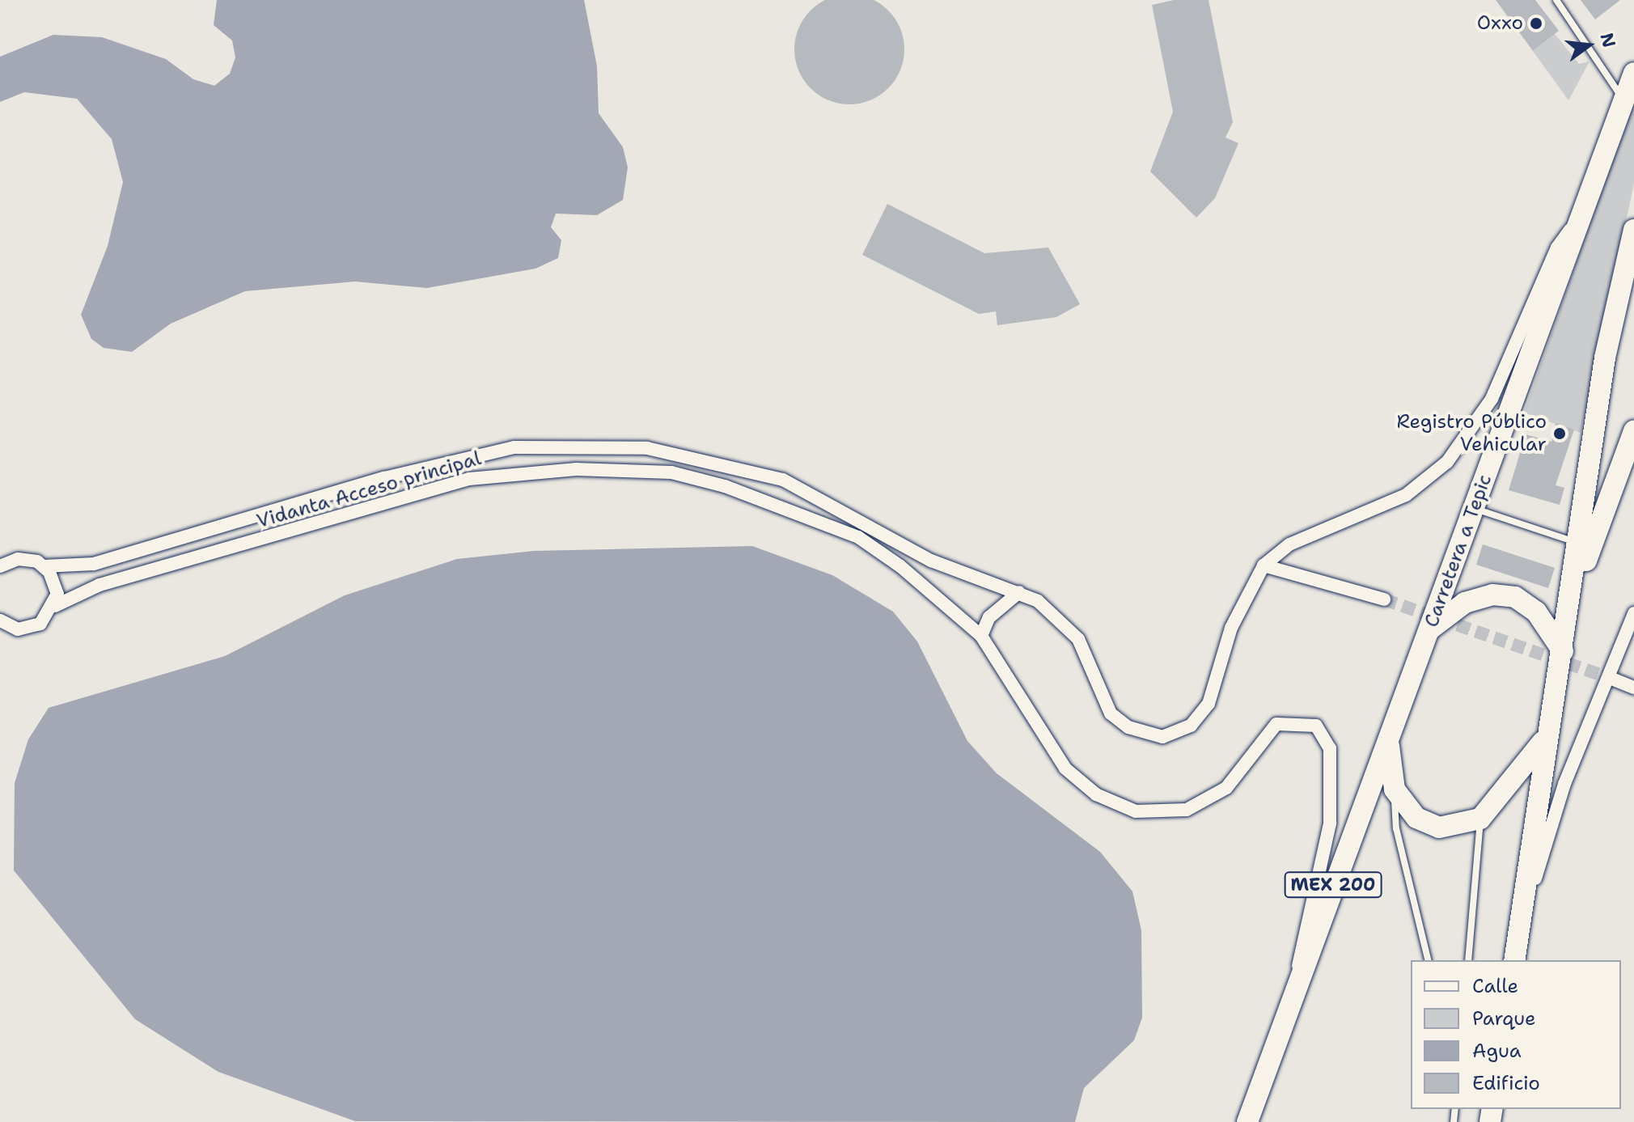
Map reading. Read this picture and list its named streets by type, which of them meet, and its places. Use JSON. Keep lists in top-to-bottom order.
{
  "streets": {
    "highway": ["Carretera a Tepic", "MEX 200"],
    "street": ["Vidanta Acceso principal"]
  },
  "crossings": [
    ["Vidanta Acceso principal", "Carretera a Tepic"]
  ],
  "places": ["Oxxo", "Registro Público Vehicular"],
  "legend": [
    "Calle",
    "Parque",
    "Agua",
    "Edificio"
  ],
  "north": "right"
}
